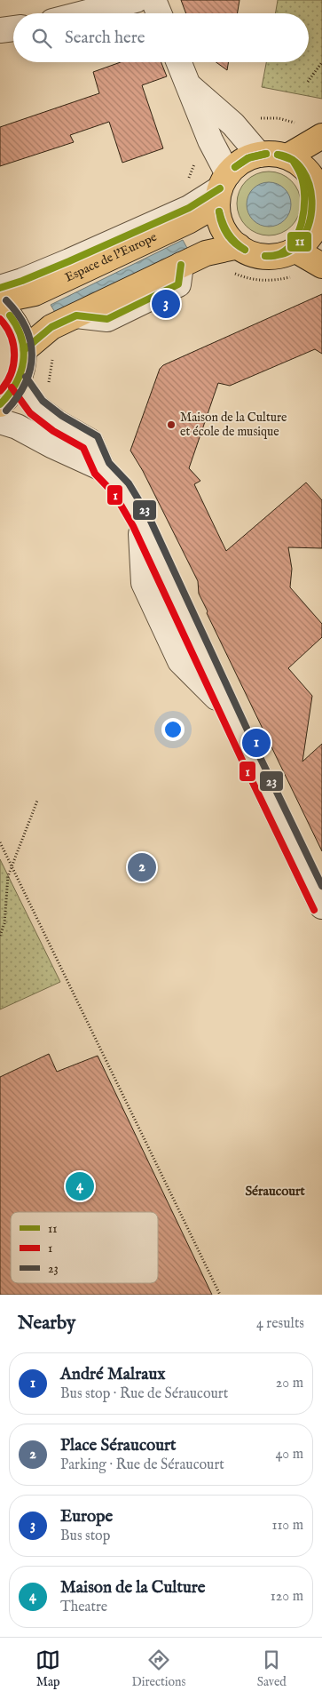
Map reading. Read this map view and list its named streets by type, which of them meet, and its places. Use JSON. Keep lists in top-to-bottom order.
{
  "streets": {
    "main road": ["Espace de l'Europe"]
  },
  "districts": ["Séraucourt"],
  "places": ["Maison de la Culture et école de musique"],
  "lines": ["transit line 11", "transit line 23", "transit line 1"],
  "legend": ["11", "1", "23"],
  "page": {
    "search": "Search here",
    "pins": [
      "3",
      "1",
      "2",
      "4"
    ],
    "heading": ["Nearby", "4 results"],
    "list": [
      {
        "mark": "1",
        "name": "André Malraux",
        "note": "Bus stop · Rue de Séraucourt",
        "value": "20 m"
      },
      {
        "mark": "2",
        "name": "Place Séraucourt",
        "note": "Parking · Rue de Séraucourt",
        "value": "40 m"
      },
      {
        "mark": "3",
        "name": "Europe",
        "note": "Bus stop",
        "value": "110 m"
      },
      {
        "mark": "4",
        "name": "Maison de la Culture",
        "note": "Theatre",
        "value": "120 m"
      }
    ],
    "nav": ["Map", "Directions", "Saved"]
  }
}
